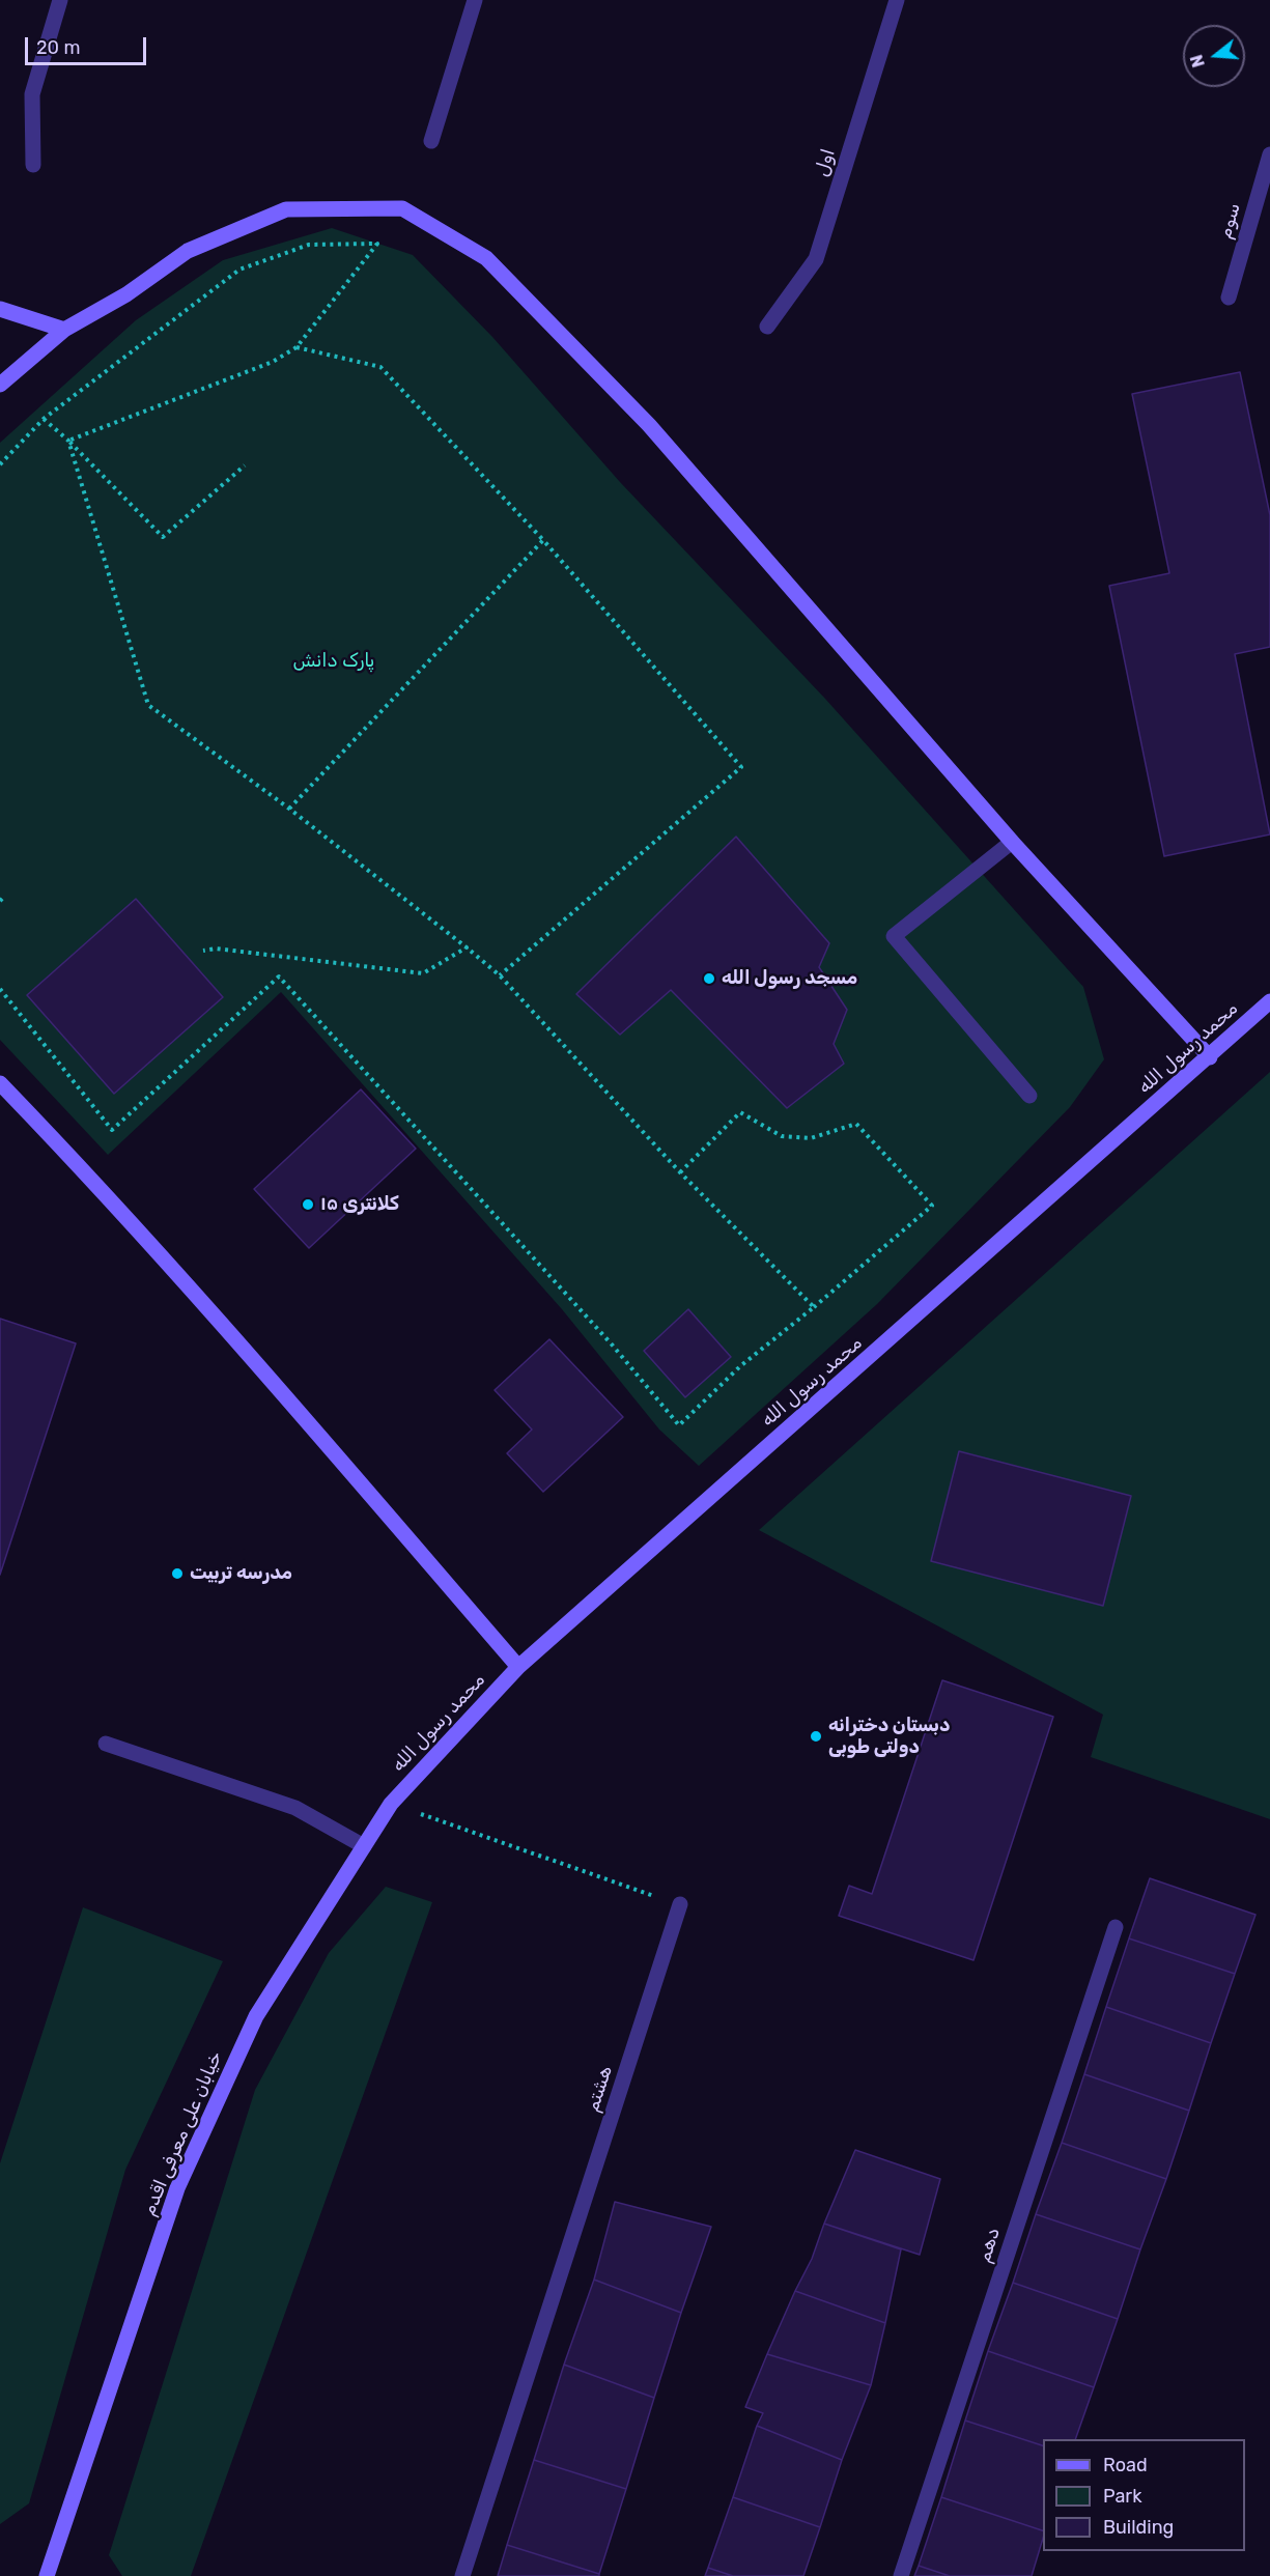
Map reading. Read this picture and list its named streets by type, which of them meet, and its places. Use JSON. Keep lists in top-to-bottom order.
{
  "streets": {
    "street": [
      "اول",
      "سوم",
      "محمد رسول الله",
      "هشتم",
      "خیابان علی معرفی اقدم",
      "دهم"
    ]
  },
  "crossings": [
    ["محمد رسول الله", "خیابان علی معرفی اقدم"]
  ],
  "parks": ["پارک دانش"],
  "places": [
    "مسجد رسول الله",
    "کلانتری ۱۵",
    "مدرسه تربیت",
    "دبستان دخترانه دولتی طوبی"
  ],
  "legend": ["Road", "Park", "Building"],
  "scale_bar": "20 m",
  "north": "left"
}
